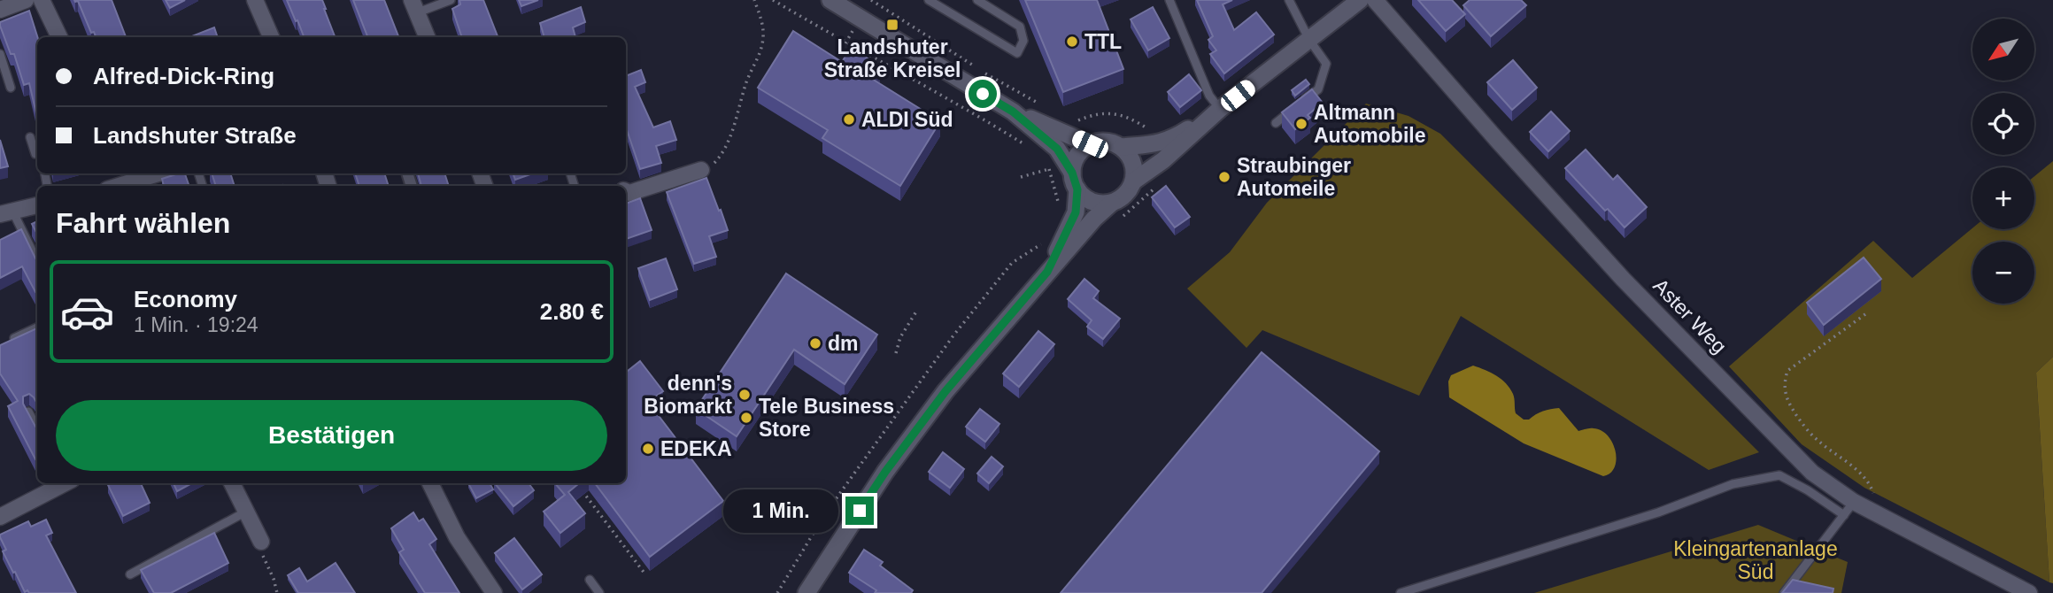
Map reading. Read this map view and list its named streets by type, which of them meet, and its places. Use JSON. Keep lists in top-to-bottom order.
{
  "streets": {
    "street": ["Aster Weg"]
  },
  "parks": ["Kleingartenanlage Süd"],
  "places": {
    "transit": ["Landshuter Straße Kreisel"],
    "other": [
      "TTL",
      "ALDI Süd",
      "Altmann Automobile",
      "Straubinger Automeile",
      "dm",
      "denn's Biomarkt",
      "Tele Business Store",
      "EDEKA"
    ]
  },
  "north": "bottom left",
  "page": {
    "map_buttons": ["+", "−"],
    "banner": ["Alfred-Dick-Ring", "Landshuter Straße"],
    "heading": "Fahrt wählen",
    "list": [
      {
        "name": "Economy",
        "note": "1 Min. · 19:24",
        "value": "2.80 €"
      }
    ],
    "buttons": "Bestätigen",
    "bubble": "1 Min."
  }
}
